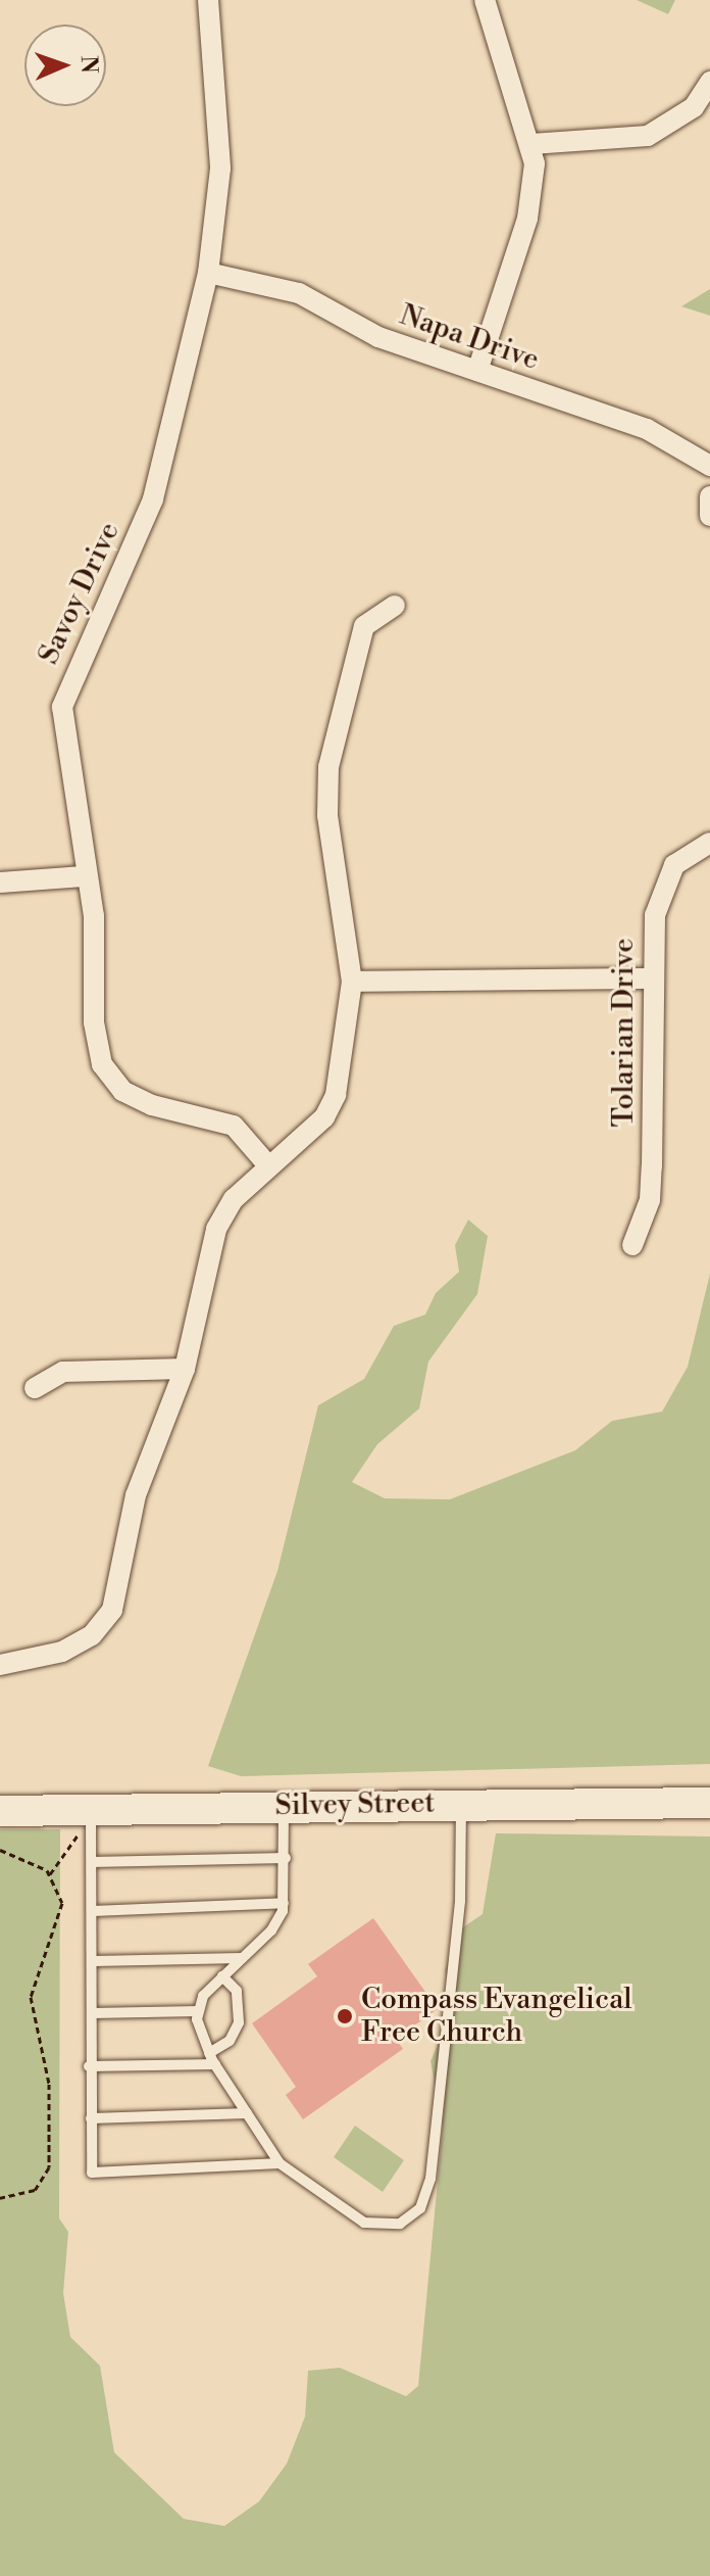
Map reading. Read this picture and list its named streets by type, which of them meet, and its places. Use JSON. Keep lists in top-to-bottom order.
{
  "streets": {
    "street": [
      "Napa Drive",
      "Savoy Drive",
      "Tolarian Drive",
      "Silvey Street"
    ]
  },
  "crossings": [
    ["Napa Drive", "Savoy Drive"]
  ],
  "places": ["Compass Evangelical Free Church"],
  "north": "right"
}
